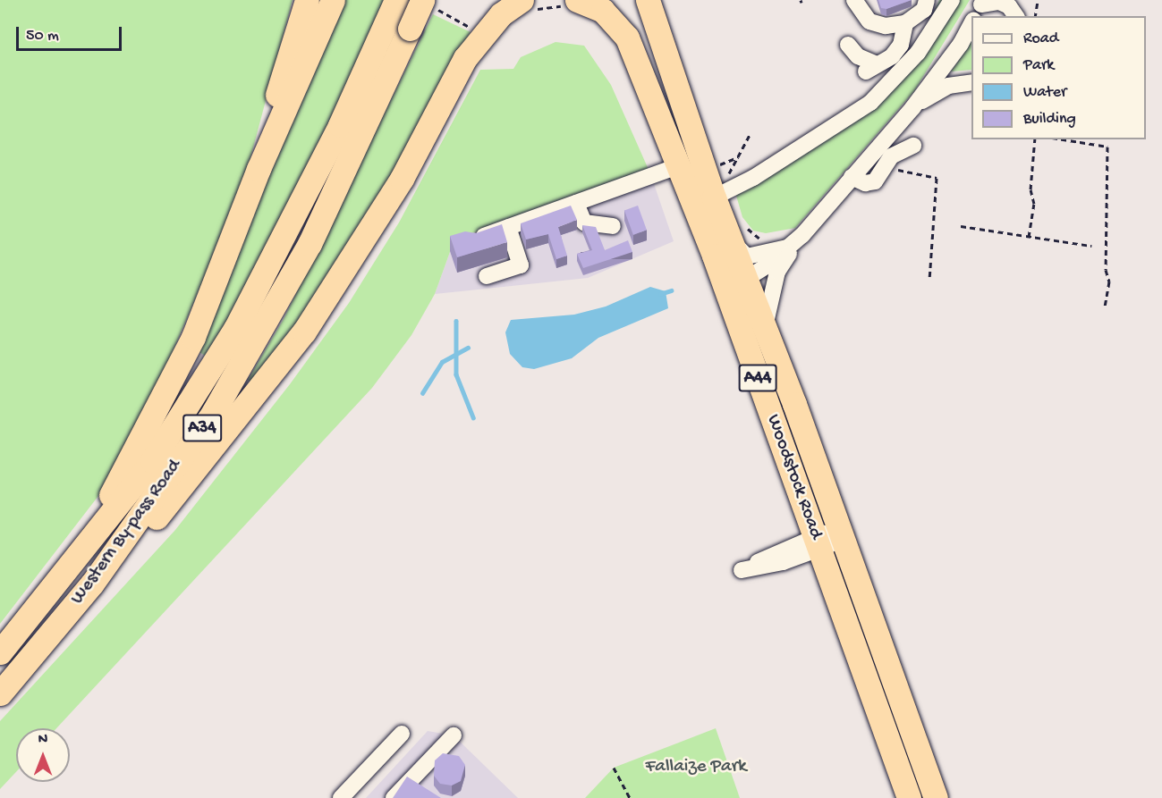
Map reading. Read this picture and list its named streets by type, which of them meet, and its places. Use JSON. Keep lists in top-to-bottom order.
{
  "streets": {
    "highway": [
      "A44",
      "A34",
      "Woodstock Road",
      "Western By-pass Road"
    ]
  },
  "crossings": [
    ["A44", "Woodstock Road"]
  ],
  "parks": ["Fallaize Park"],
  "legend": [
    "Road",
    "Park",
    "Water",
    "Building"
  ],
  "scale_bar": "50 m",
  "north": "top"
}
